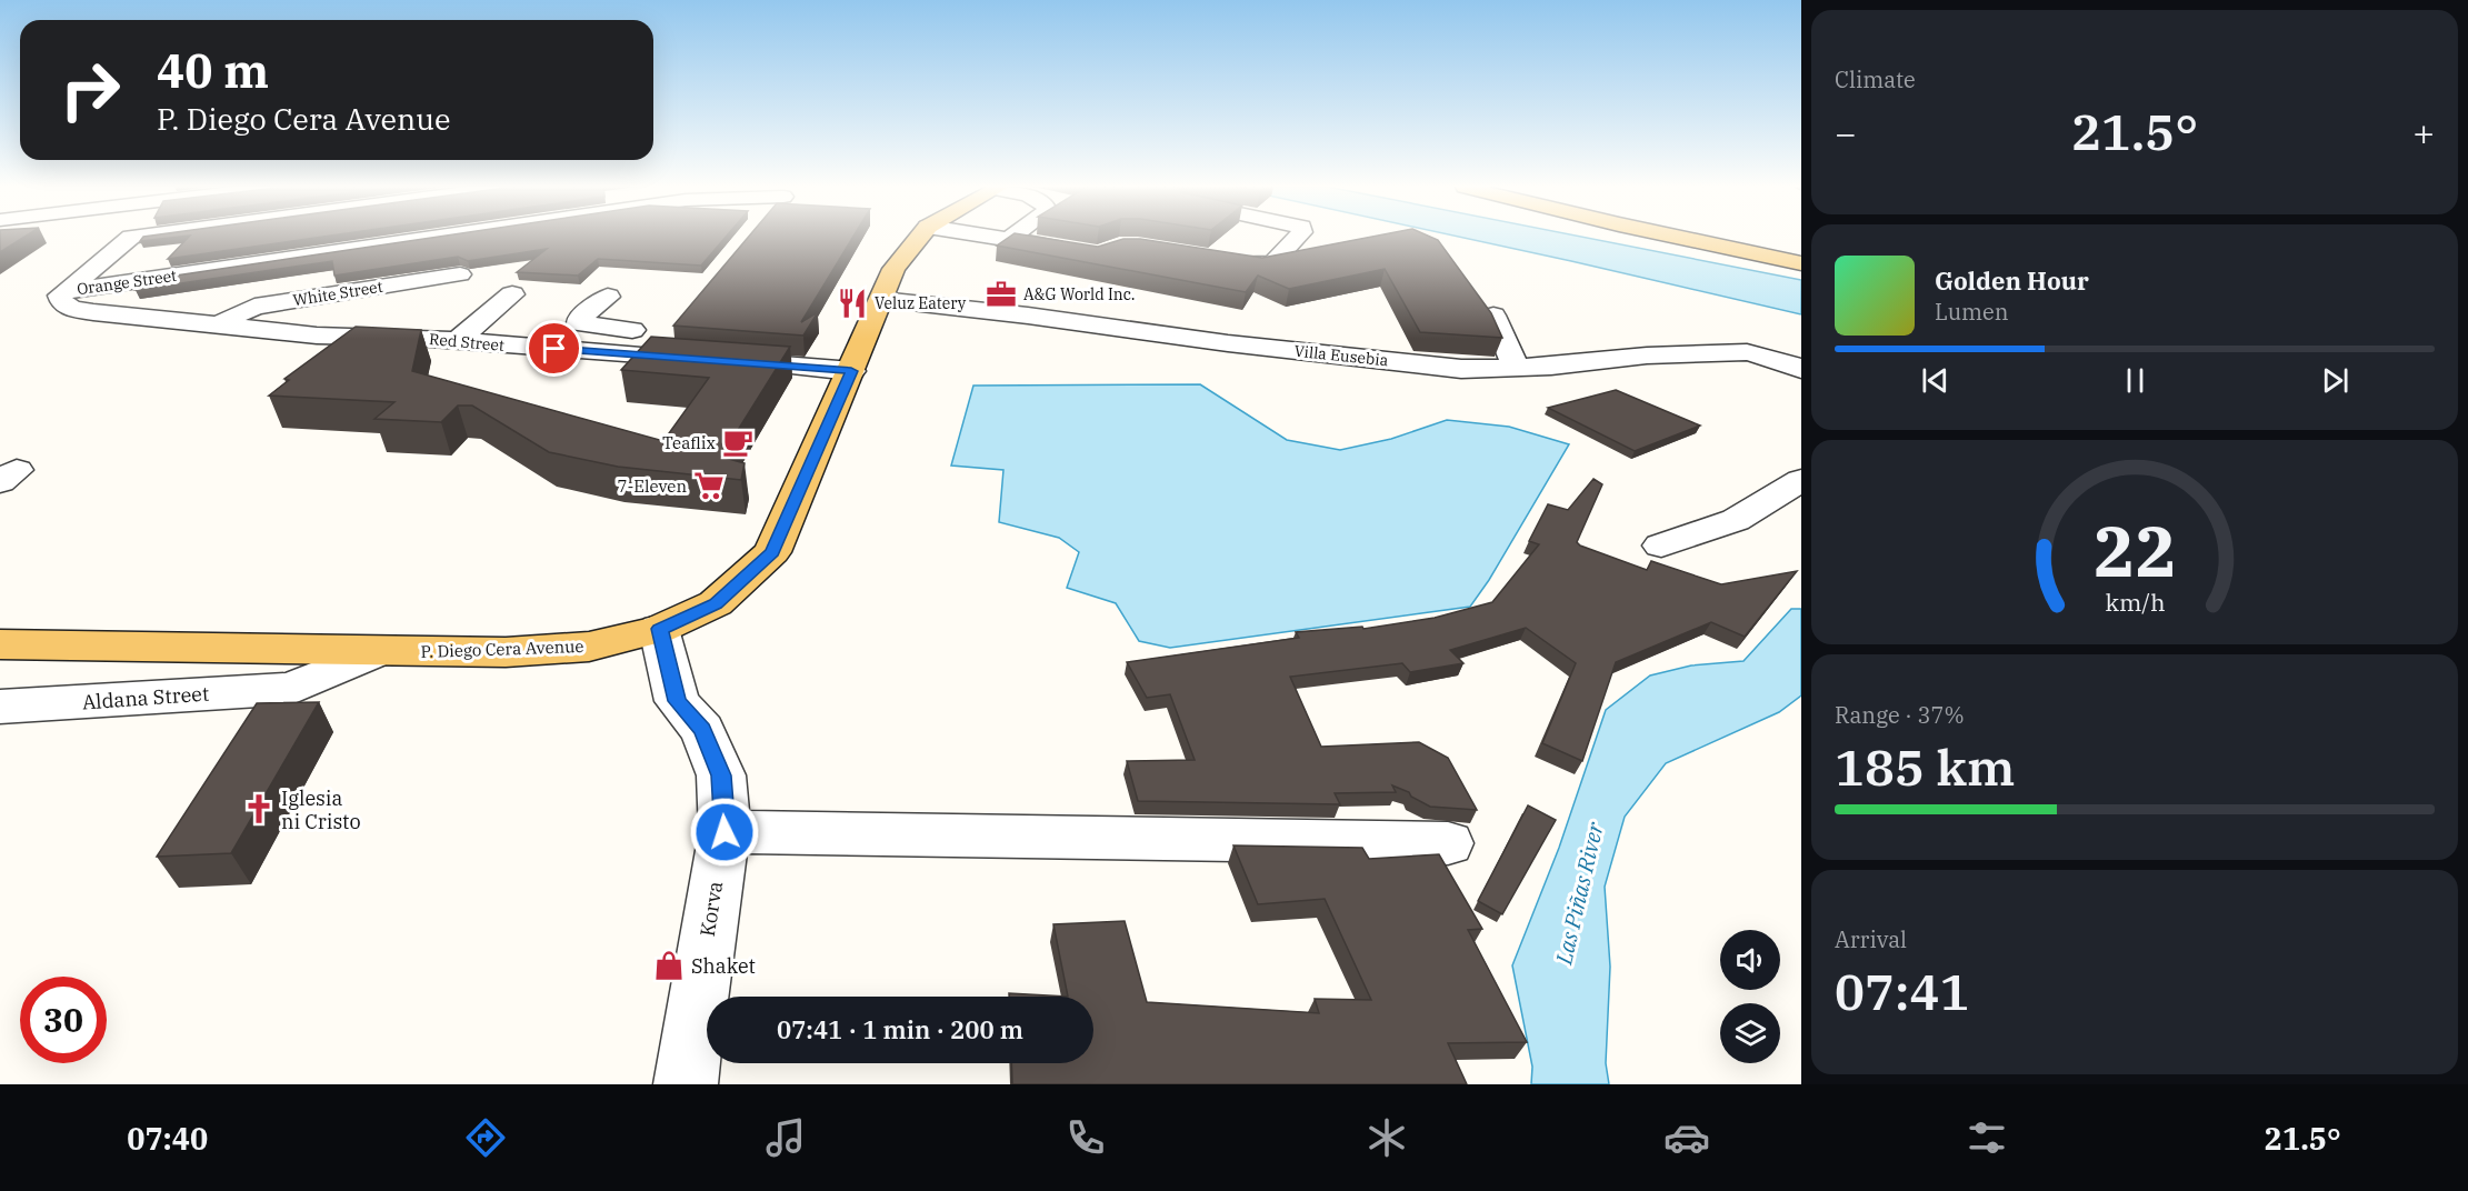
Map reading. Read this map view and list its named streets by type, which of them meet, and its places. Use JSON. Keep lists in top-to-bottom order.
{
  "streets": {
    "main road": ["P. Diego Cera Avenue"],
    "street": [
      "Orange Street",
      "White Street",
      "Red Street",
      "Villa Eusebia",
      "Aldana Street",
      "Korva"
    ]
  },
  "crossings": [
    ["Orange Street", "Red Street"],
    ["White Street", "Red Street"],
    ["Red Street", "P. Diego Cera Avenue"],
    ["Villa Eusebia", "P. Diego Cera Avenue"],
    ["P. Diego Cera Avenue", "Aldana Street"],
    ["P. Diego Cera Avenue", "Korva"]
  ],
  "water": ["Las Piñas River"],
  "places": {
    "office": ["A&G World Inc."],
    "restaurant": ["Veluz Eatery"],
    "cafe": ["Teaflix"],
    "supermarket": ["7-Eleven"],
    "church": ["Iglesia ni Cristo"],
    "shop": ["Shaket"]
  },
  "page": {
    "tile": [
      "Climate",
      ["Range · 37%", "185 km"],
      ["Arrival", "07:41"]
    ],
    "turn": ["40 m", "P. Diego Cera Avenue"],
    "heat": ["−", "21.5°", "+"],
    "song": ["Golden Hour", "Lumen"],
    "limit": "30",
    "trip": "07:41 · 1 min · 200 m",
    "tabs": ["07:40", "21.5°"],
    "gauge": ["22", "km/h"]
  }
}
